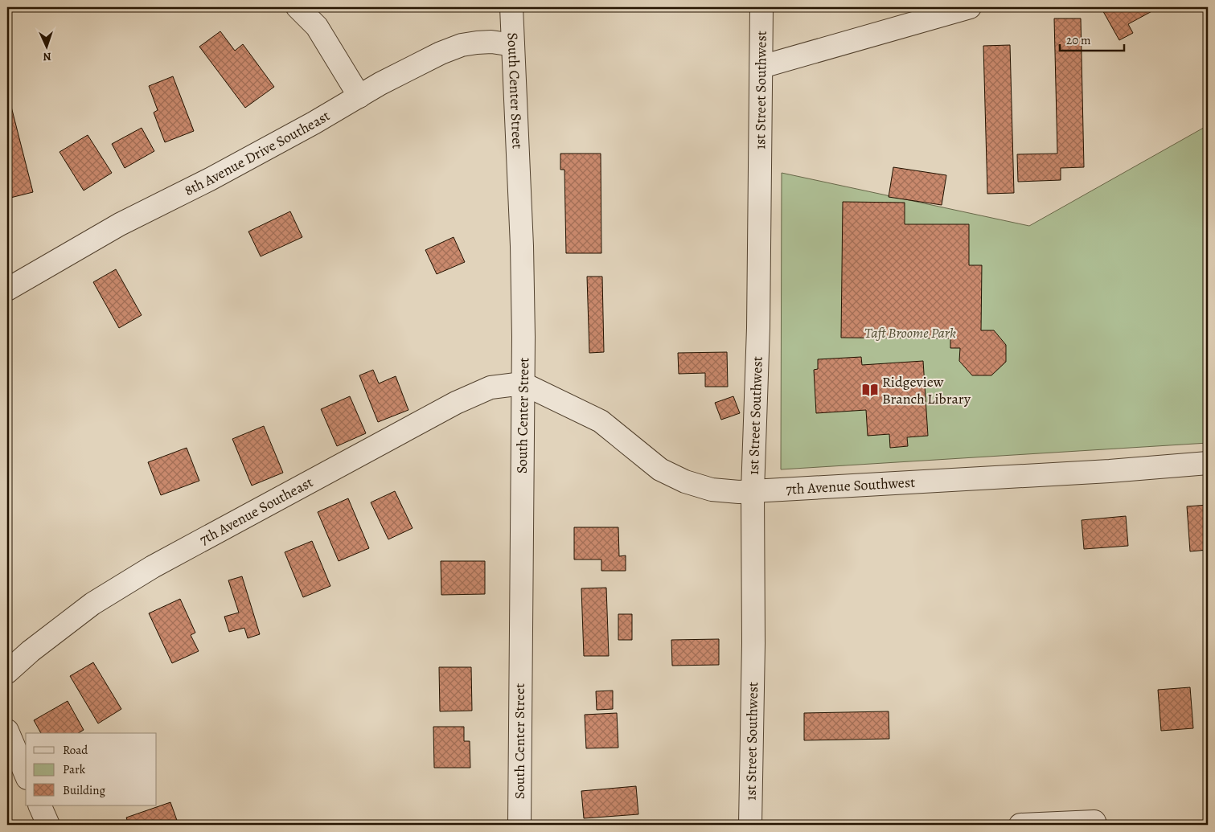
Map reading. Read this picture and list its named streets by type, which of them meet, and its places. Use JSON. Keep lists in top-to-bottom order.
{
  "streets": {
    "street": [
      "South Center Street",
      "1st Street Southwest",
      "8th Avenue Drive Southeast",
      "7th Avenue Southwest",
      "7th Avenue Southeast"
    ]
  },
  "crossings": [
    ["South Center Street", "8th Avenue Drive Southeast"],
    ["South Center Street", "7th Avenue Southwest"],
    ["South Center Street", "7th Avenue Southeast"],
    ["1st Street Southwest", "7th Avenue Southwest"],
    ["7th Avenue Southwest", "7th Avenue Southeast"]
  ],
  "parks": ["Taft Broome Park"],
  "places": {
    "library": ["Ridgeview Branch Library"]
  },
  "legend": ["Road", "Park", "Building"],
  "scale_bar": "20 m",
  "north": "bottom"
}
